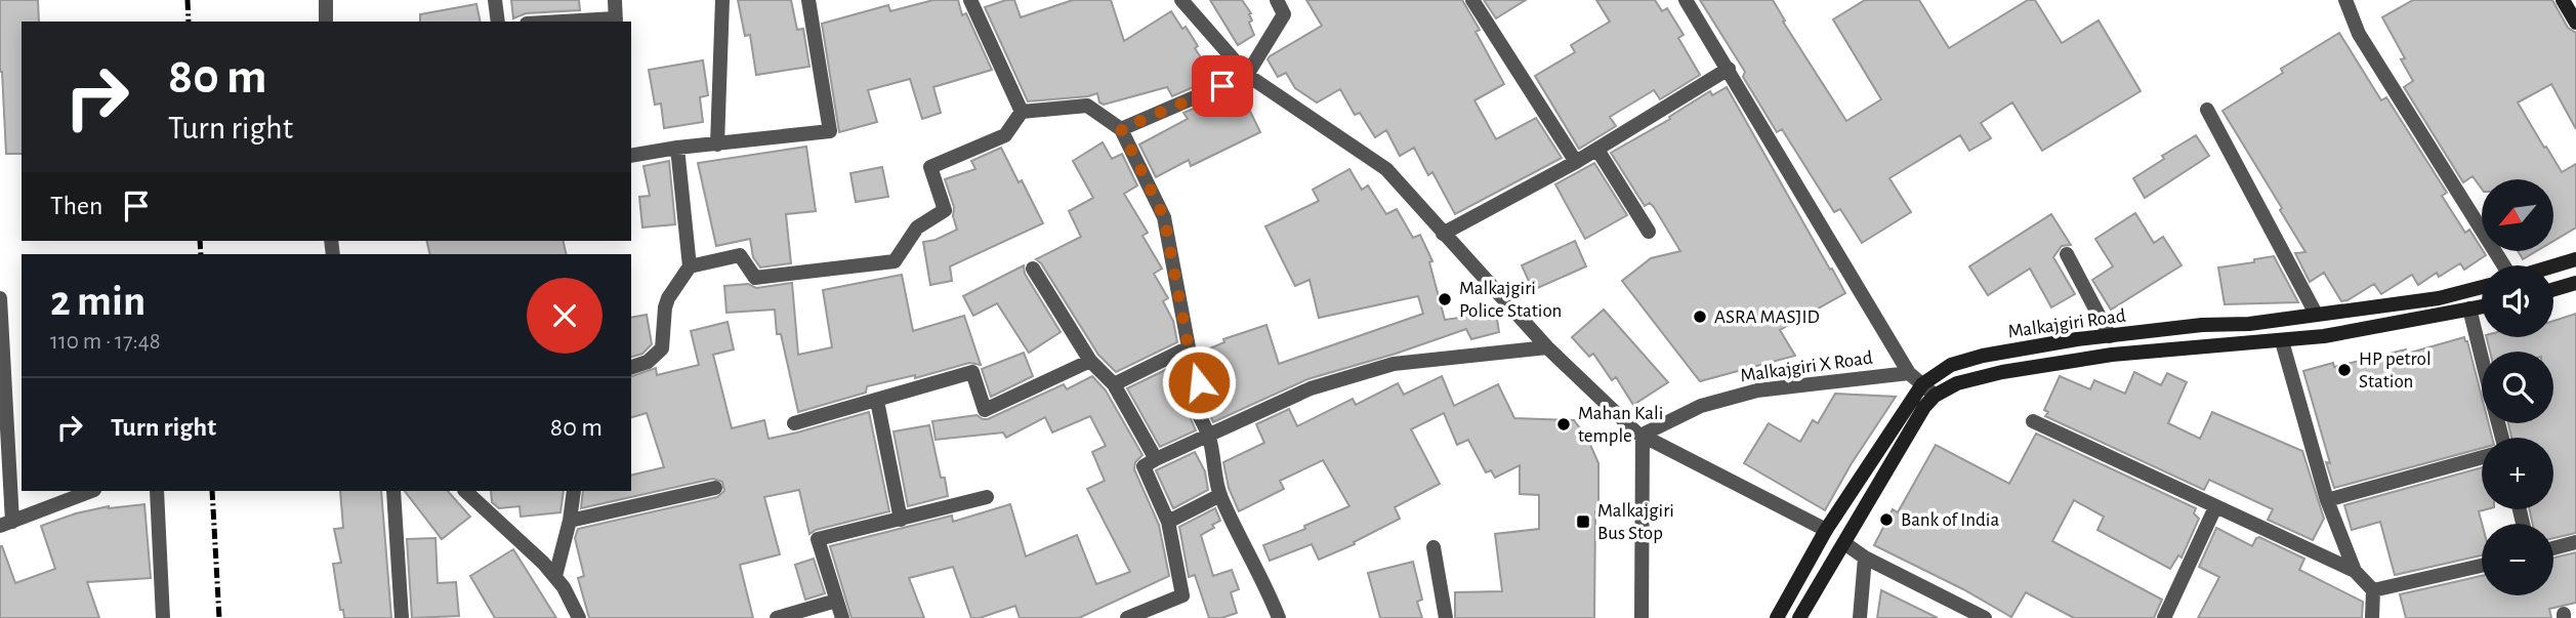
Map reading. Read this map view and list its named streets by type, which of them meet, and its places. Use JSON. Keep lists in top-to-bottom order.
{
  "streets": {
    "main road": ["Malkajgiri Road"],
    "street": ["Malkajgiri X Road"]
  },
  "places": {
    "other": [
      "Malkajgiri Police Station",
      "ASRA MASJID",
      "HP petrol Station",
      "Mahan Kali temple",
      "Bank of India"
    ],
    "transit": ["Malkajgiri Bus Stop"]
  },
  "north": "bottom left",
  "page": {
    "turn": ["80 m", "Turn right"],
    "then": "Then",
    "map_buttons": ["+", "−"],
    "heading": ["2 min", "110 m · 17:48"],
    "list": [
      {
        "name": "Turn right",
        "value": "80 m"
      }
    ]
  }
}
